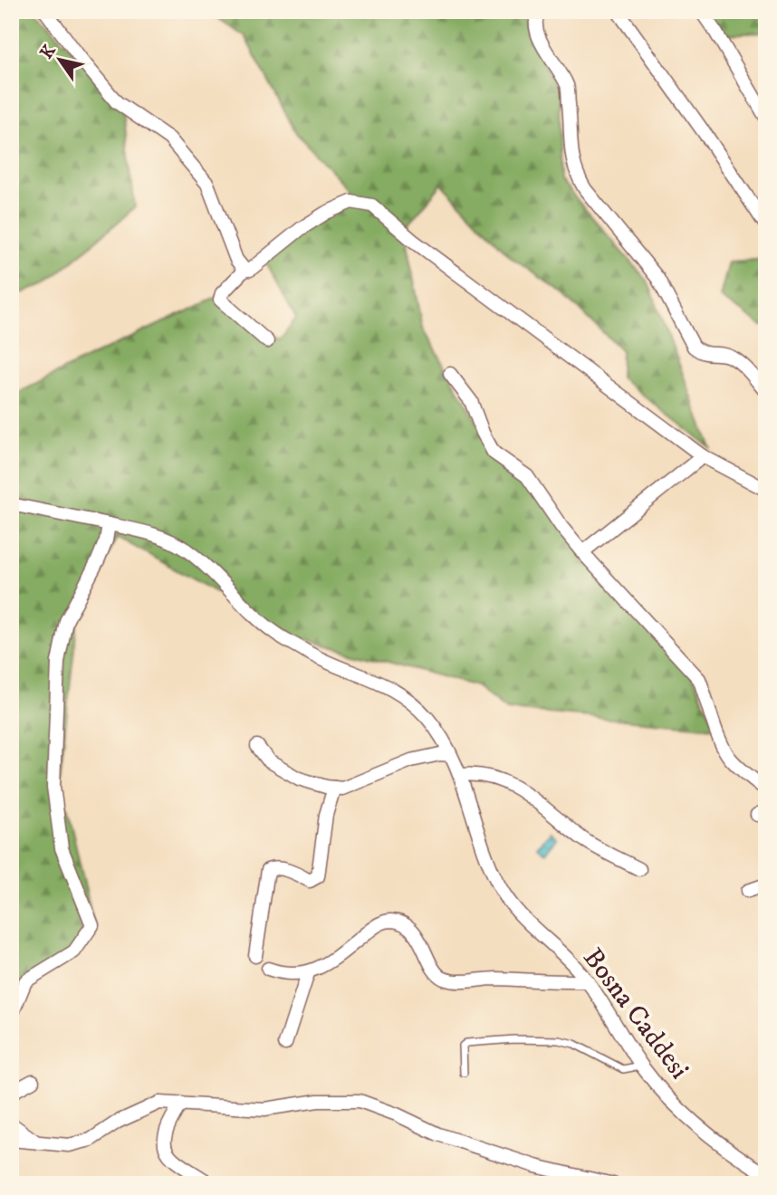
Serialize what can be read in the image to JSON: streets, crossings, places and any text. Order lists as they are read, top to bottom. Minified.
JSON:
{"streets":{"street":["Bosna Caddesi"]},"north":"top left"}
